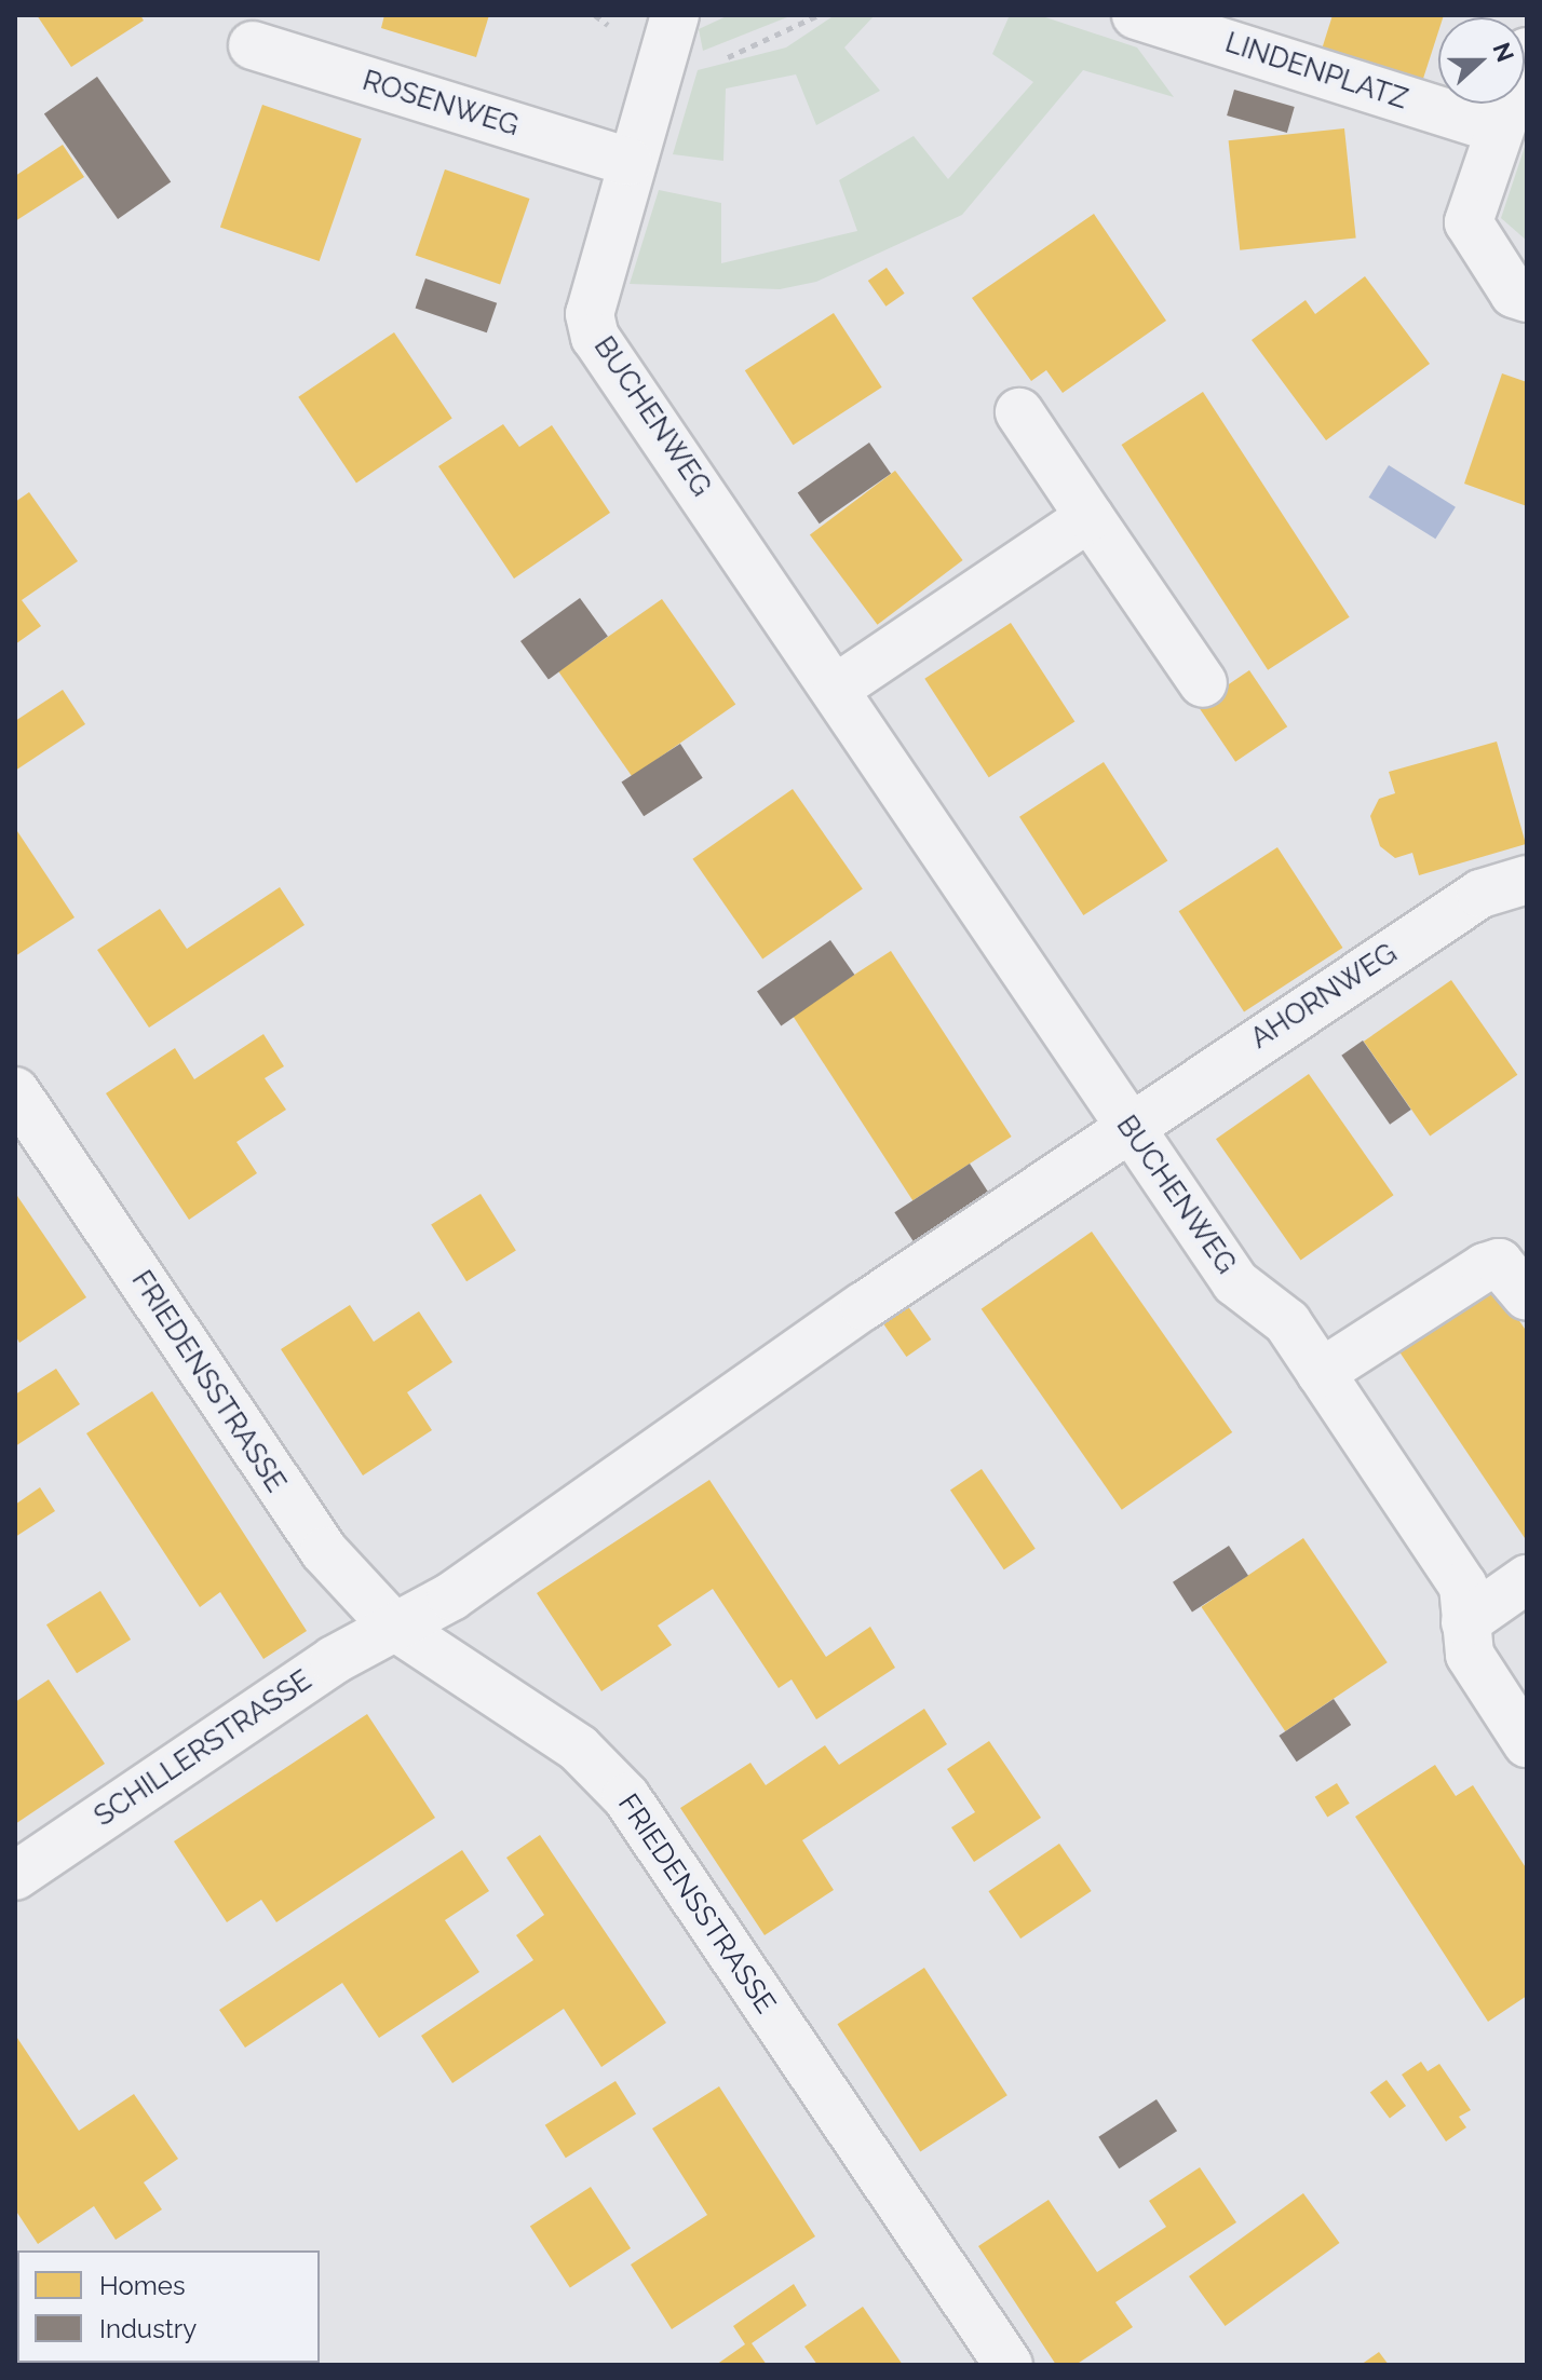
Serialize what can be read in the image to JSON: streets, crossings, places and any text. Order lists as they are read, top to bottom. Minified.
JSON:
{"streets":{"street":["LINDENPLATZ","ROSENWEG","BUCHENWEG","AHORNWEG","FRIEDENSSTRASSE","SCHILLERSTRASSE"]},"crossings":[["ROSENWEG","BUCHENWEG"],["BUCHENWEG","AHORNWEG"],["AHORNWEG","FRIEDENSSTRASSE"],["AHORNWEG","SCHILLERSTRASSE"],["FRIEDENSSTRASSE","SCHILLERSTRASSE"]],"legend":["Homes","Industry"],"north":"right"}
